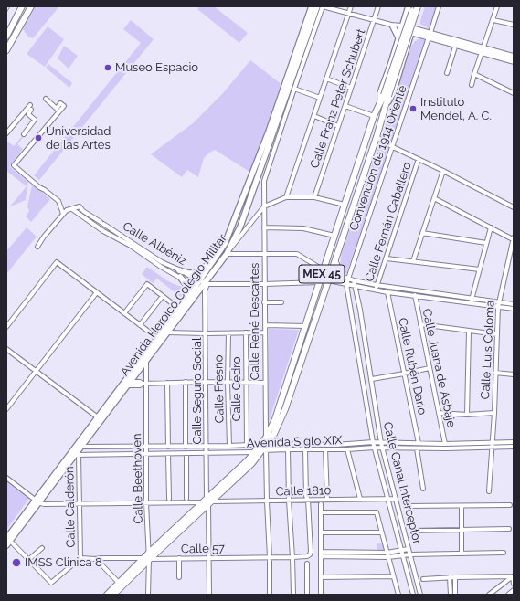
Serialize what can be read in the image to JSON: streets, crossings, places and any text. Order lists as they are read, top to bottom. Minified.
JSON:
{"streets":{"main road":["MEX 45"],"street":["Calle Franz Peter Schubert","Convencion de 1914 Oriente","Calle Fernán Caballero","Calle Albéniz","Avenida Heroico Colegio Militar","Calle René Descartes","Calle Luis Coloma","Calle Rubén Darío","Calle Juana de Asbaje","Calle Fresno","Calle Cedro","Calle Seguro Social","Avenida Siglo XIX","Calle Beethoven","Calle Canal Interceptor","Calle 1810","Calle Calderón","Calle 57"]},"crossings":[["Convencion de 1914 Oriente","Calle Canal Interceptor"],["Calle Albéniz","MEX 45"],["Calle Albéniz","Avenida Heroico Colegio Militar"],["Calle Albéniz","Calle René Descartes"],["Calle Albéniz","Calle Seguro Social"],["MEX 45","Calle René Descartes"],["MEX 45","Calle Seguro Social"],["MEX 45","Avenida Siglo XIX"],["MEX 45","Calle Beethoven"],["MEX 45","Calle 1810"],["MEX 45","Calle 57"],["Avenida Heroico Colegio Militar","Calle Seguro Social"],["Avenida Heroico Colegio Militar","Avenida Siglo XIX"],["Avenida Heroico Colegio Militar","Calle Beethoven"],["Avenida Heroico Colegio Militar","Calle 1810"],["Avenida Heroico Colegio Militar","Calle Calderón"],["Calle Luis Coloma","Avenida Siglo XIX"],["Calle Rubén Darío","Avenida Siglo XIX"],["Calle Juana de Asbaje","Avenida Siglo XIX"],["Calle Fresno","Avenida Siglo XIX"],["Calle Cedro","Avenida Siglo XIX"],["Calle Seguro Social","Avenida Siglo XIX"],["Calle Seguro Social","Calle 1810"],["Calle Seguro Social","Calle 57"],["Avenida Siglo XIX","Calle Beethoven"],["Avenida Siglo XIX","Calle Canal Interceptor"],["Avenida Siglo XIX","Calle Calderón"],["Calle Beethoven","Calle 1810"],["Calle Beethoven","Calle 57"],["Calle Canal Interceptor","Calle 1810"],["Calle 1810","Calle Calderón"],["Calle 1810","Calle 57"],["Calle Calderón","Calle 57"]],"places":["Museo Espacio","Instituto Mendel, A. C.","Universidad de las Artes","IMSS Clinica 8"]}
